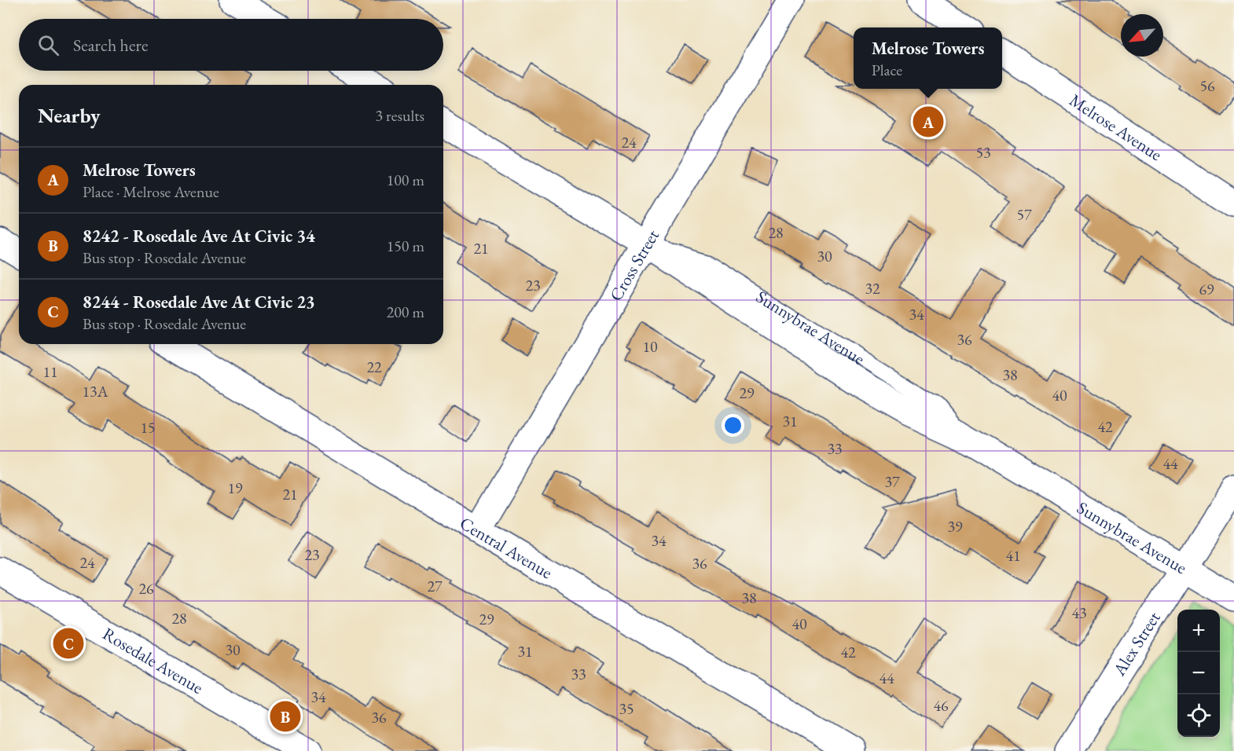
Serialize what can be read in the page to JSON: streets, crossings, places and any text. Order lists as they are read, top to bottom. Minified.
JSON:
{"streets":{"street":["Melrose Avenue","Cross Street","Sunnybrae Avenue","Central Avenue","Alex Street","Rosedale Avenue"]},"crossings":[["Cross Street","Sunnybrae Avenue"],["Cross Street","Central Avenue"],["Sunnybrae Avenue","Alex Street"]],"house_numbers":["56","24","53","57","28","21","30","23","32","69","34","36","10","22","11","38","13A","29","40","31","42","15","33","44","37","19","21","39","34","23","41","24","36","27","26","38","43","28","29","40","30","31","42","33","44","34","46","35","36"],"north":"bottom left","page":{"search":"Search here","popup":["Melrose Towers","Place"],"heading":["Nearby","3 results"],"pins":["A","C","B"],"list":[{"mark":"A","name":"Melrose Towers","note":"Place · Melrose Avenue","value":"100 m"},{"mark":"B","name":"8242 - Rosedale Ave At Civic 34","note":"Bus stop · Rosedale Avenue","value":"150 m"},{"mark":"C","name":"8244 - Rosedale Ave At Civic 23","note":"Bus stop · Rosedale Avenue","value":"200 m"}],"map_buttons":["+","−"]}}
